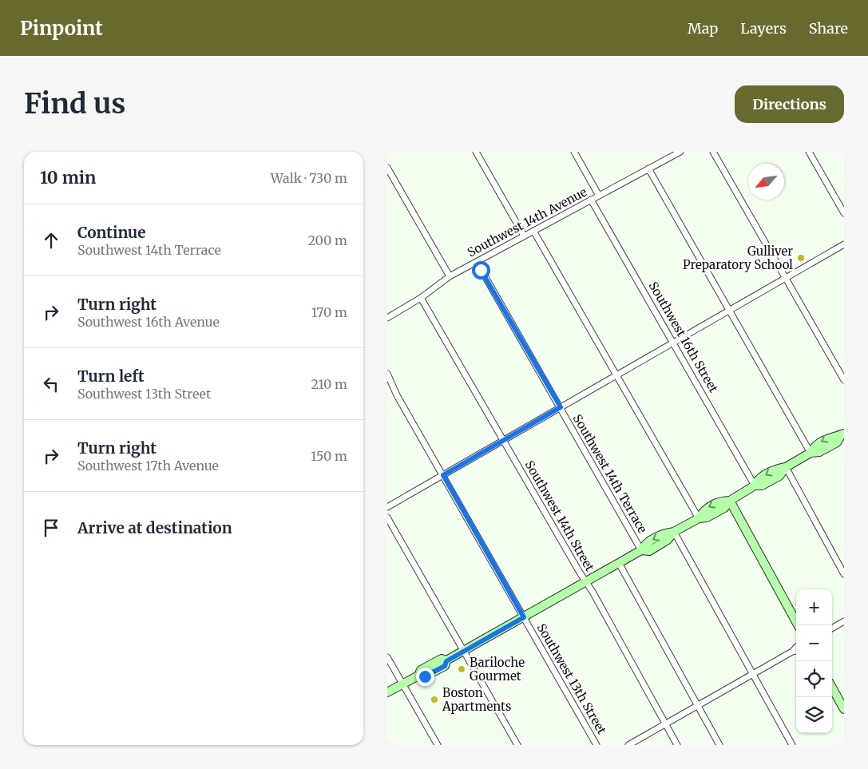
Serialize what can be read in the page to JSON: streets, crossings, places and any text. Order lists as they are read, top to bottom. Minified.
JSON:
{"streets":{"street":["Southwest 14th Avenue","Southwest 16th Street","Southwest 14th Terrace","Southwest 14th Street","Southwest 13th Street"]},"crossings":[["Southwest 14th Avenue","Southwest 16th Street"],["Southwest 14th Avenue","Southwest 14th Terrace"],["Southwest 14th Avenue","Southwest 14th Street"]],"places":["Gulliver Preparatory School","Bariloche Gourmet","Boston Apartments"],"north":"bottom left","page":{"header":"Pinpoint","nav":["Map","Layers","Share"],"buttons":"Directions","title":"Find us","heading":["10 min","Walk · 730 m"],"list":[["Continue","Southwest 14th Terrace","200 m"],["Turn right","Southwest 16th Avenue","170 m"],["Turn left","Southwest 13th Street","210 m"],["Turn right","Southwest 17th Avenue","150 m"],"Arrive at destination"],"map_buttons":["+","−"]}}
